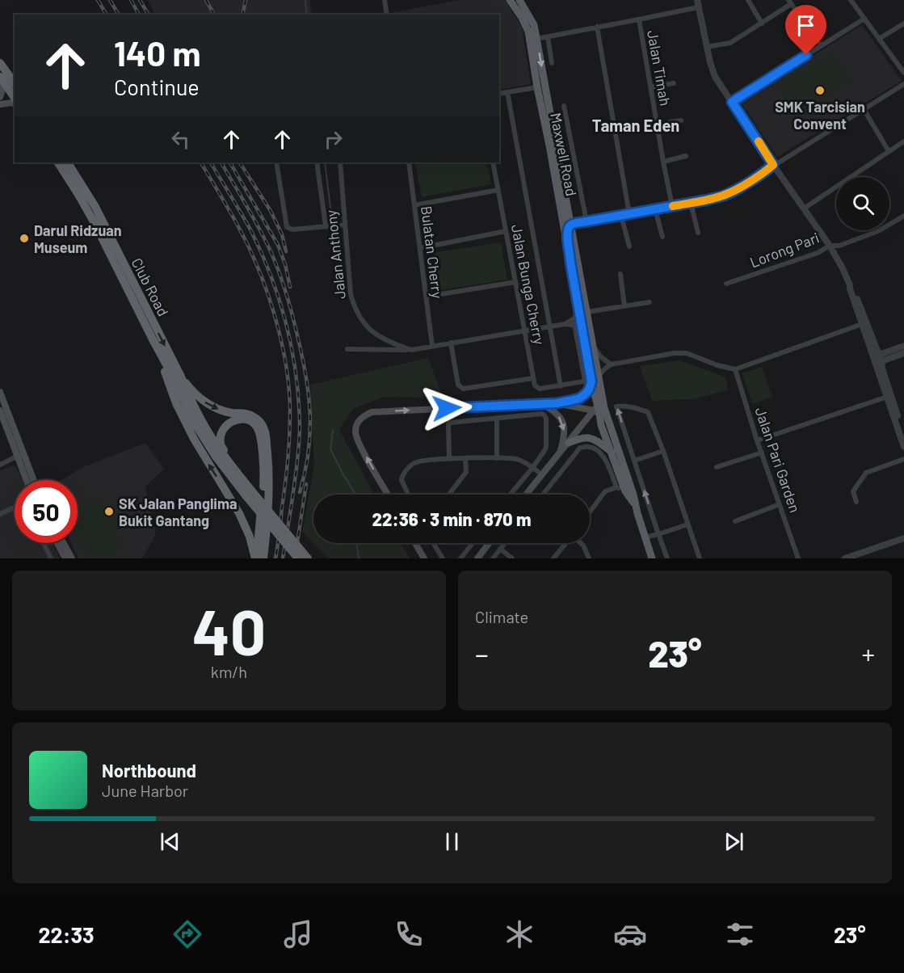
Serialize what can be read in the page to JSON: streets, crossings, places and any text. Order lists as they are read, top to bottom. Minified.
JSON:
{"streets":{"highway":["Club Road"],"main road":["Maxwell Road"],"street":["Jalan Timah","Lorong Pari","Bulatan Cherry","Jalan Anthony","Jalan Bunga Cherry","Jalan Pari Garden"]},"districts":["Taman Eden"],"places":["SMK Tarcisian Convent","Darul Ridzuan Museum","SK Jalan Panglima Bukit Gantang"],"page":{"turn":["140 m","Continue"],"limit":"50","trip":"22:36 · 3 min · 870 m","tile":[["40","km/h"],"Climate"],"heat":["−","23°","+"],"song":["Northbound","June Harbor"],"tabs":["22:33","23°"]}}
